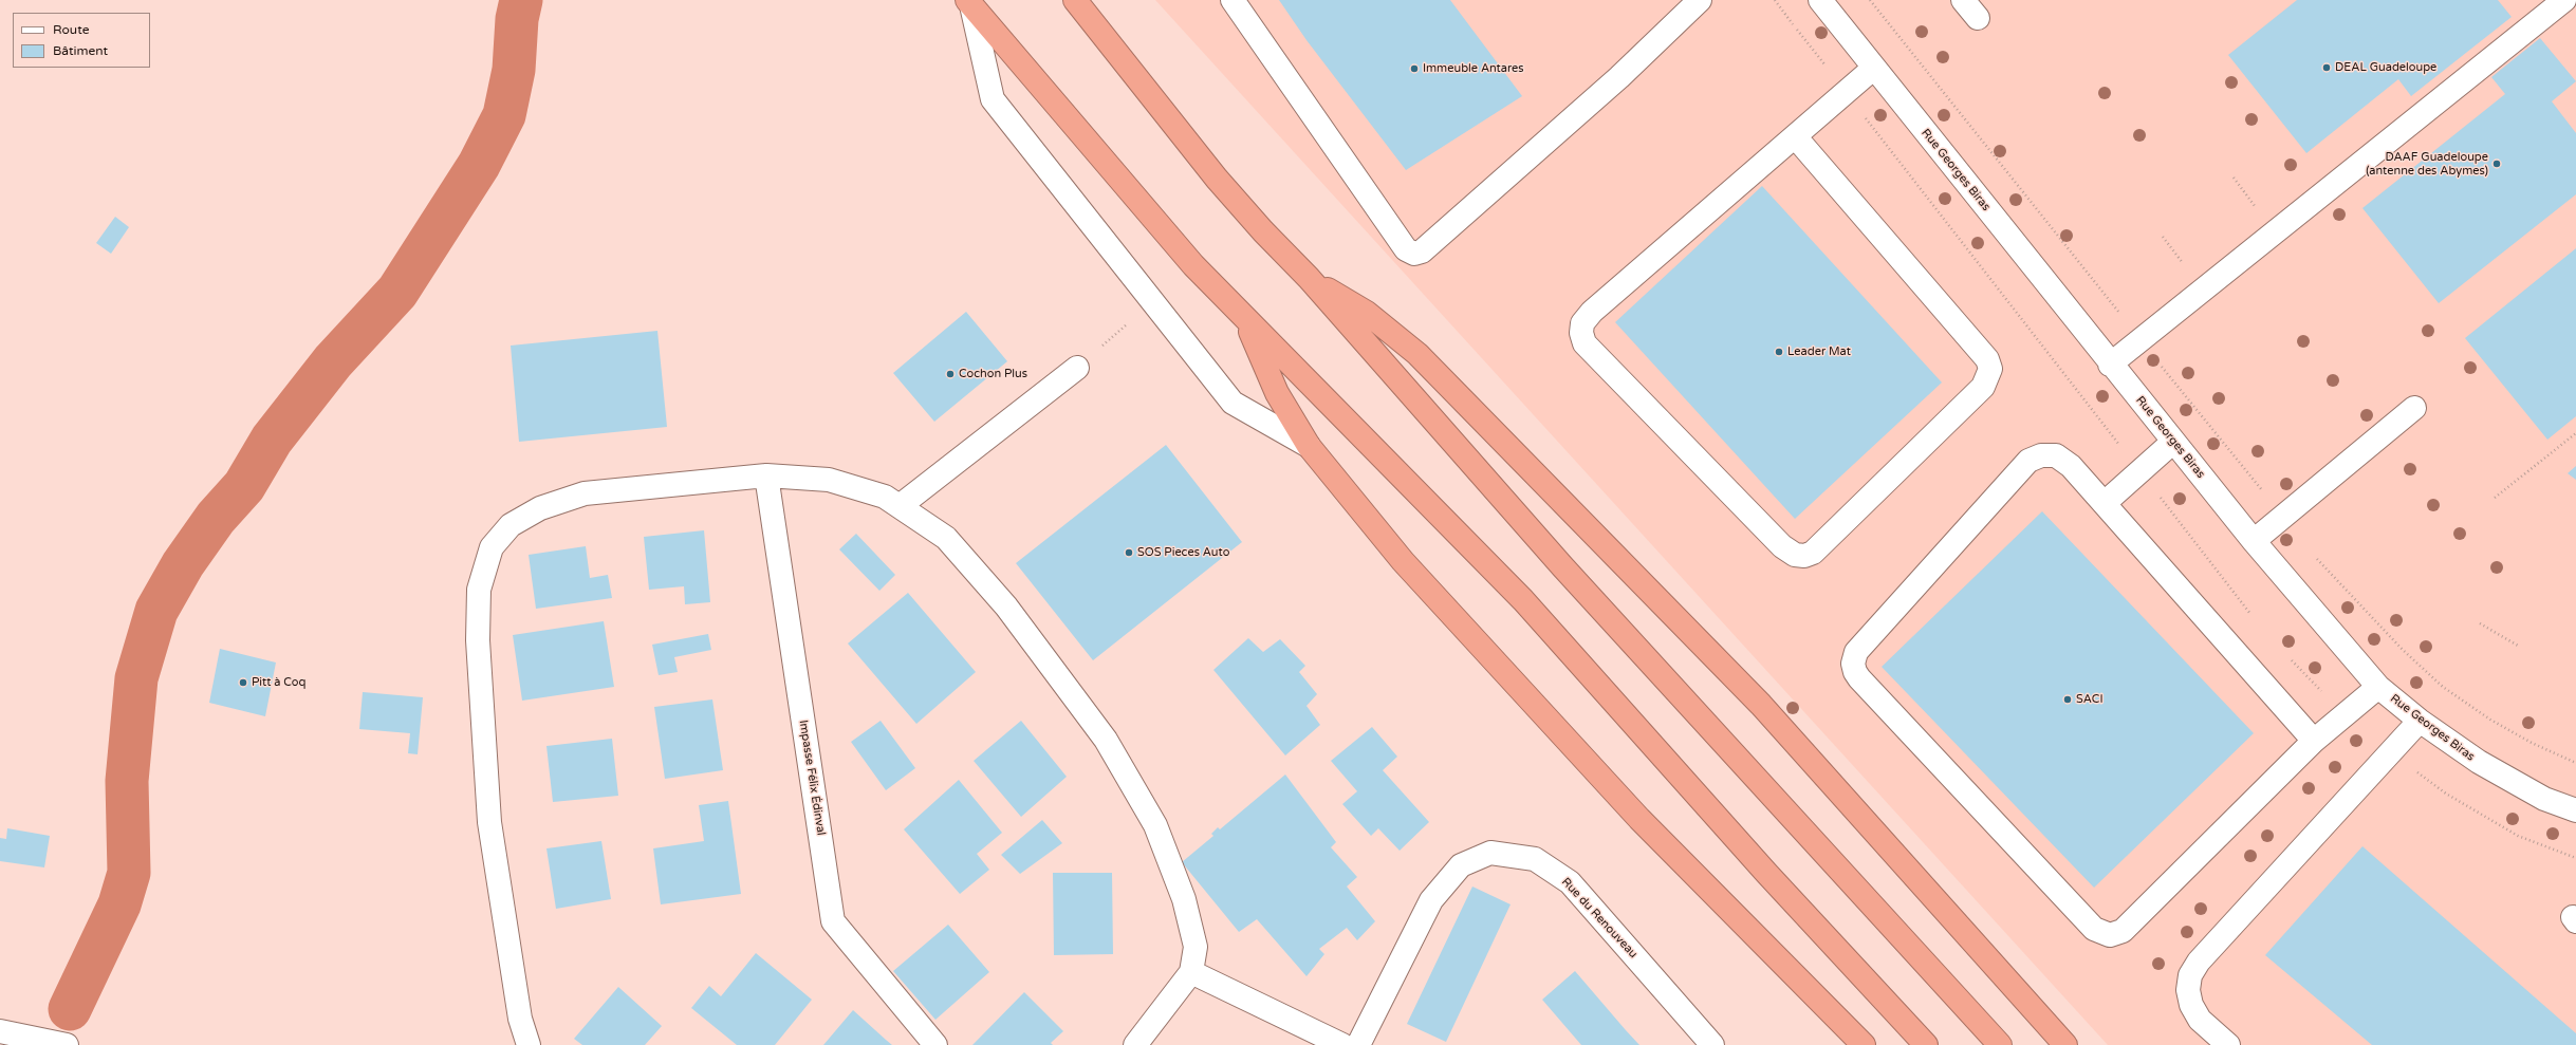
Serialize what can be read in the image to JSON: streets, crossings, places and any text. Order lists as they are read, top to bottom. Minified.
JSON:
{"streets":{"street":["Rue Georges Biras","Impasse Félix Édinval","Rue du Renouveau"]},"places":["DEAL Guadeloupe","Immeuble Antares","DAAF Guadeloupe (antenne des Abymes)","Leader Mat","Cochon Plus","SOS Pieces Auto","Pitt à Coq","SACI"],"legend":["Route","Bâtiment"]}
